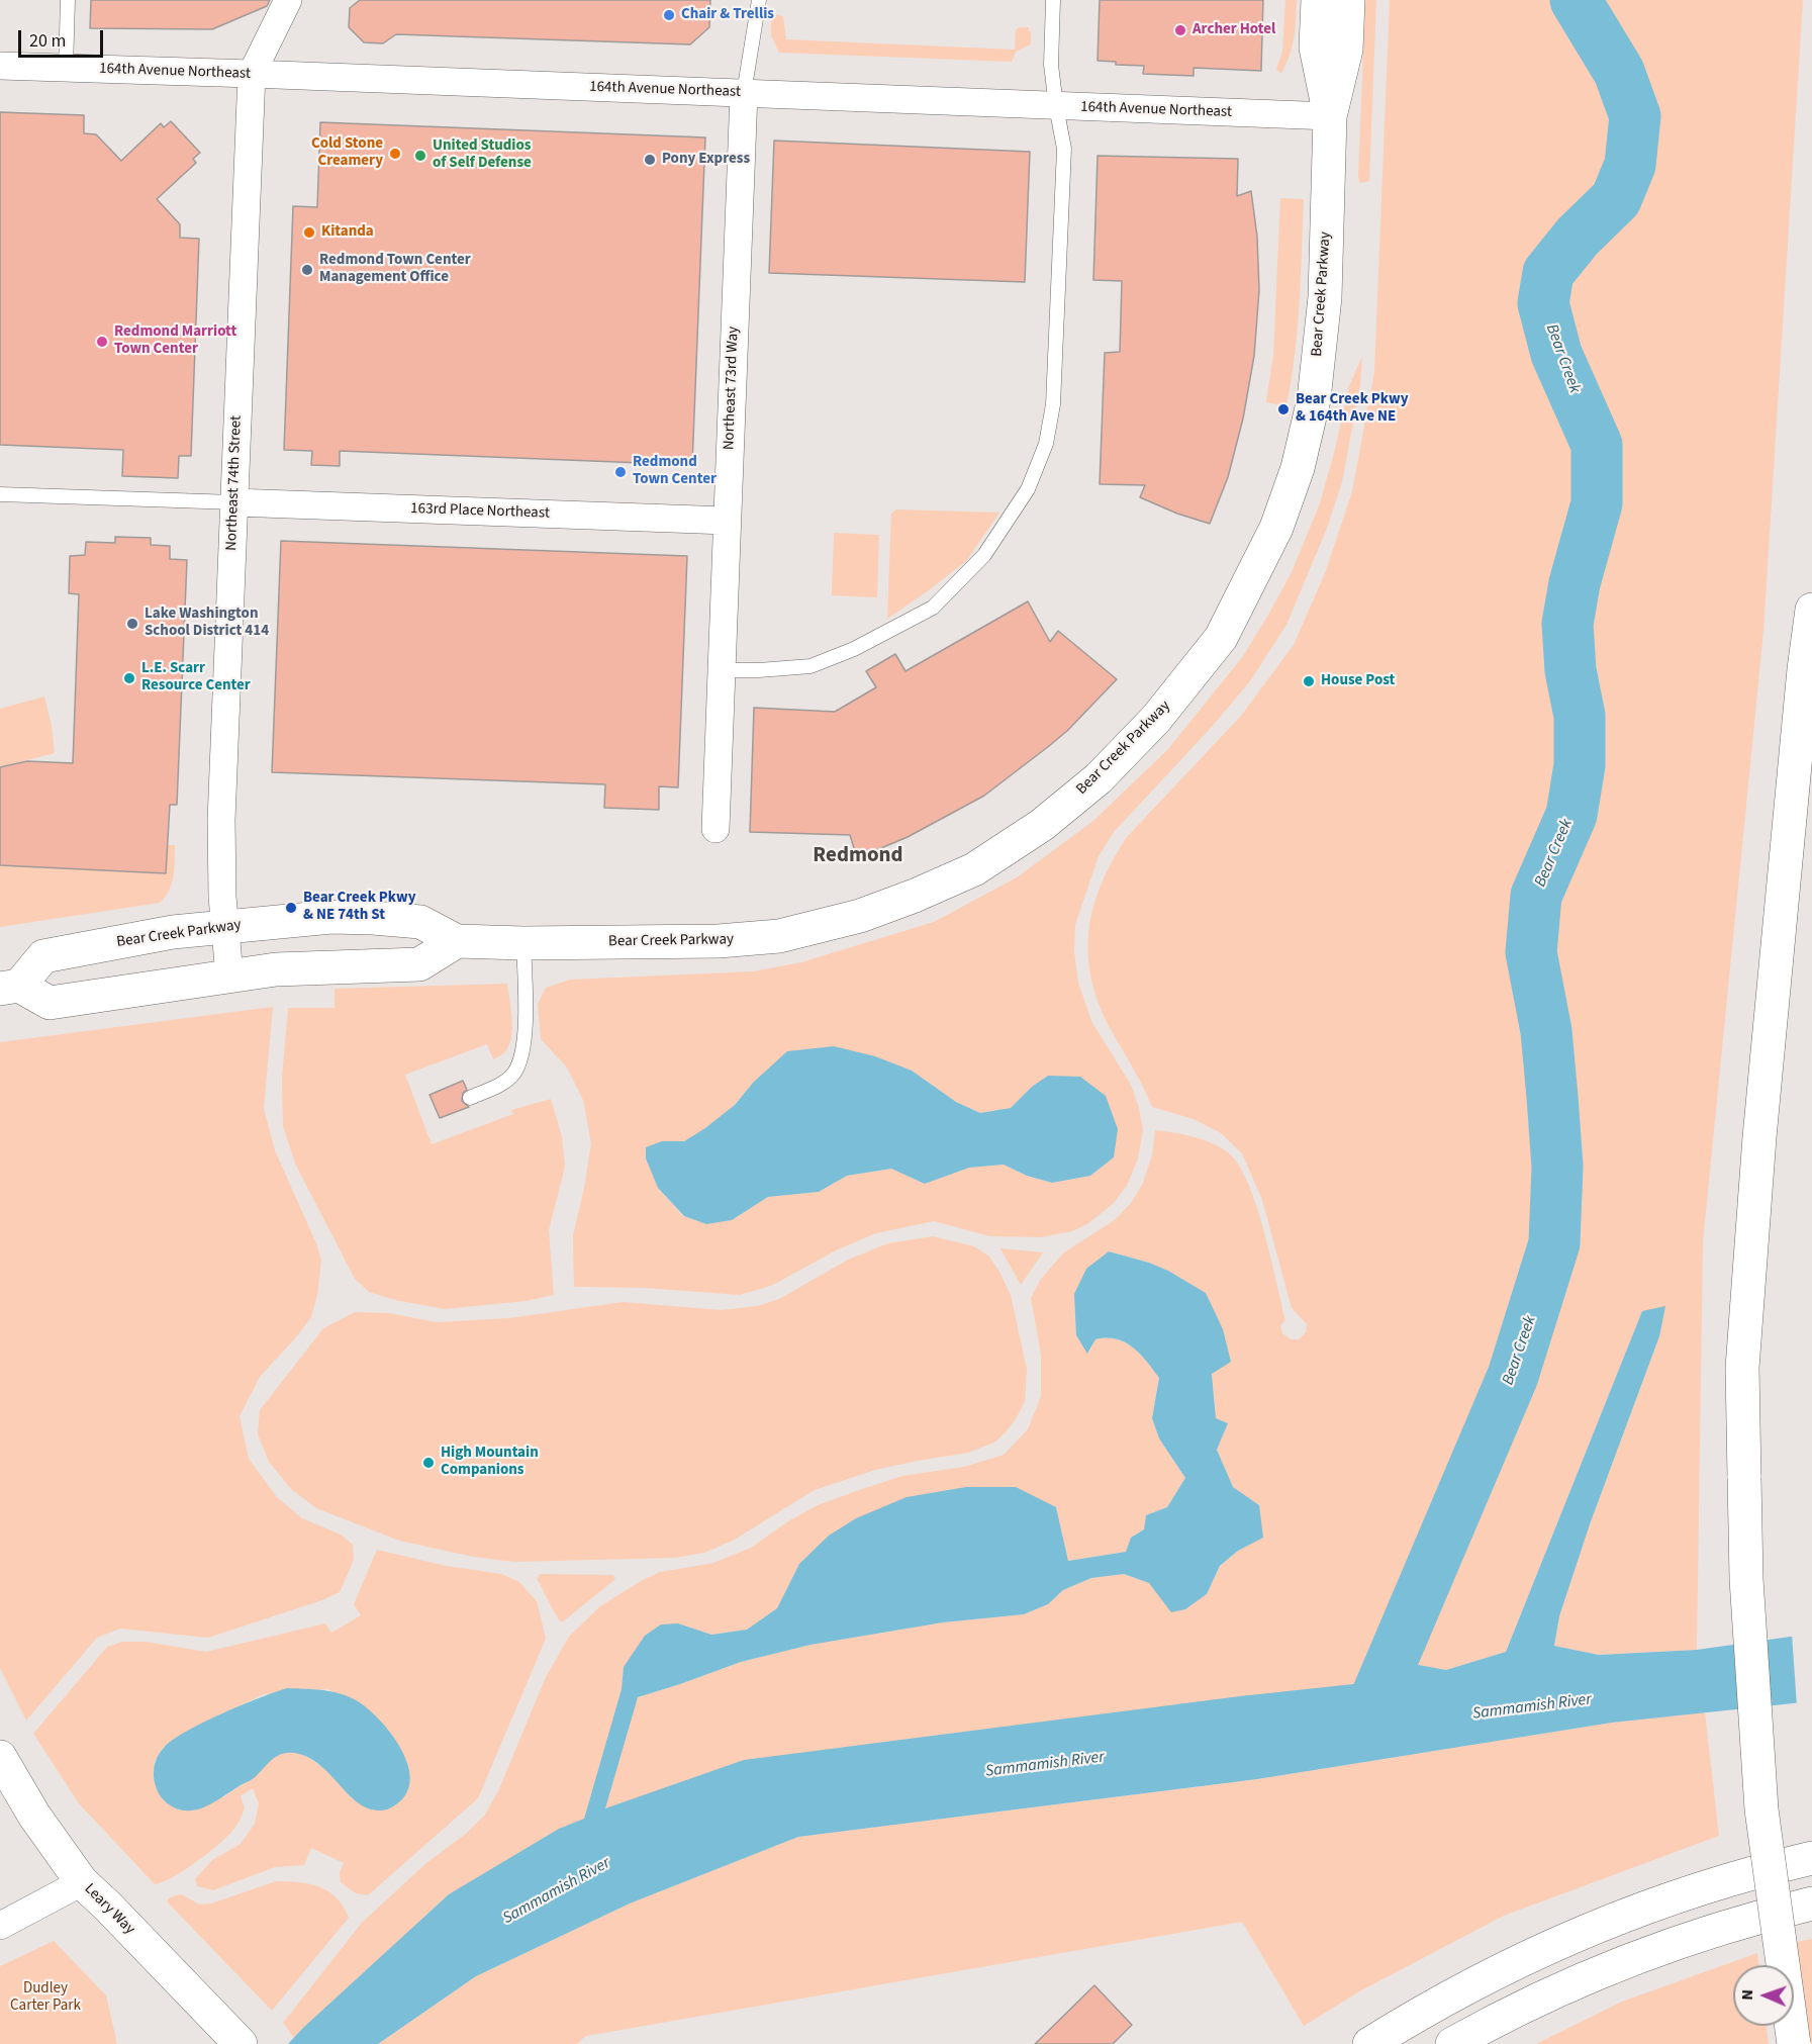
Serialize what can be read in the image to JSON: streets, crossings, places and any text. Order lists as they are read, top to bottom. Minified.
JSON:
{"streets":{"main road":["Bear Creek Parkway","Leary Way"],"street":["164th Avenue Northeast","Northeast 73rd Way","Northeast 74th Street","163rd Place Northeast"]},"crossings":[["164th Avenue Northeast","Bear Creek Parkway"],["164th Avenue Northeast","Northeast 73rd Way"],["164th Avenue Northeast","Northeast 74th Street"],["Bear Creek Parkway","Northeast 74th Street"],["Northeast 73rd Way","163rd Place Northeast"],["Northeast 74th Street","163rd Place Northeast"]],"districts":["Redmond"],"water":["Bear Creek","Sammamish River"],"parks":["Dudley Carter Park"],"places":["Chair & Trellis","Archer Hotel","Cold Stone Creamery","United Studios of Self Defense","Pony Express","Kitanda","Redmond Town Center Management Office","Redmond Marriott Town Center","Bear Creek Pkwy & 164th Ave NE","Redmond Town Center","Lake Washington School District 414","L.E. Scarr Resource Center","House Post","Bear Creek Pkwy & NE 74th St","High Mountain Companions"],"scale_bar":"20 m","north":"left"}
